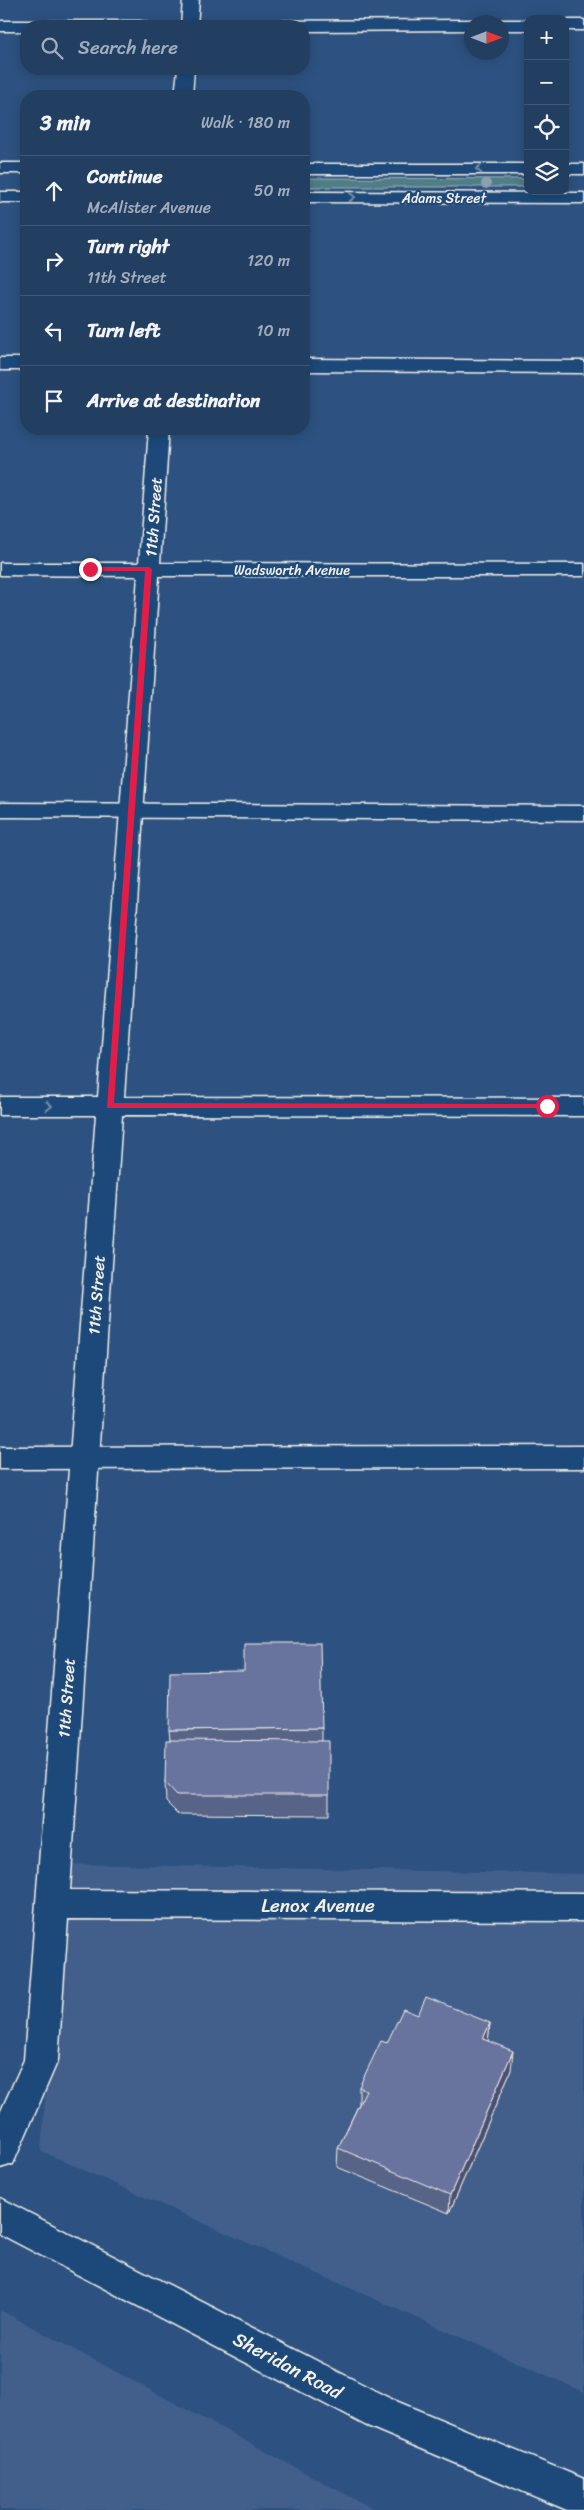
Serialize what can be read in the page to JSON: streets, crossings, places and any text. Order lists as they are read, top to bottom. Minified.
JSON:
{"streets":{"main road":["Adams Street","11th Street","Wadsworth Avenue","Lenox Avenue","Sheridan Road"]},"crossings":[["11th Street","Wadsworth Avenue"],["11th Street","Lenox Avenue"]],"north":"right","page":{"map_buttons":["+","−"],"search":"Search here","heading":["3 min","Walk · 180 m"],"list":[["Continue","McAlister Avenue","50 m"],["Turn right","11th Street","120 m"],["Turn left","10 m"],"Arrive at destination"]}}
